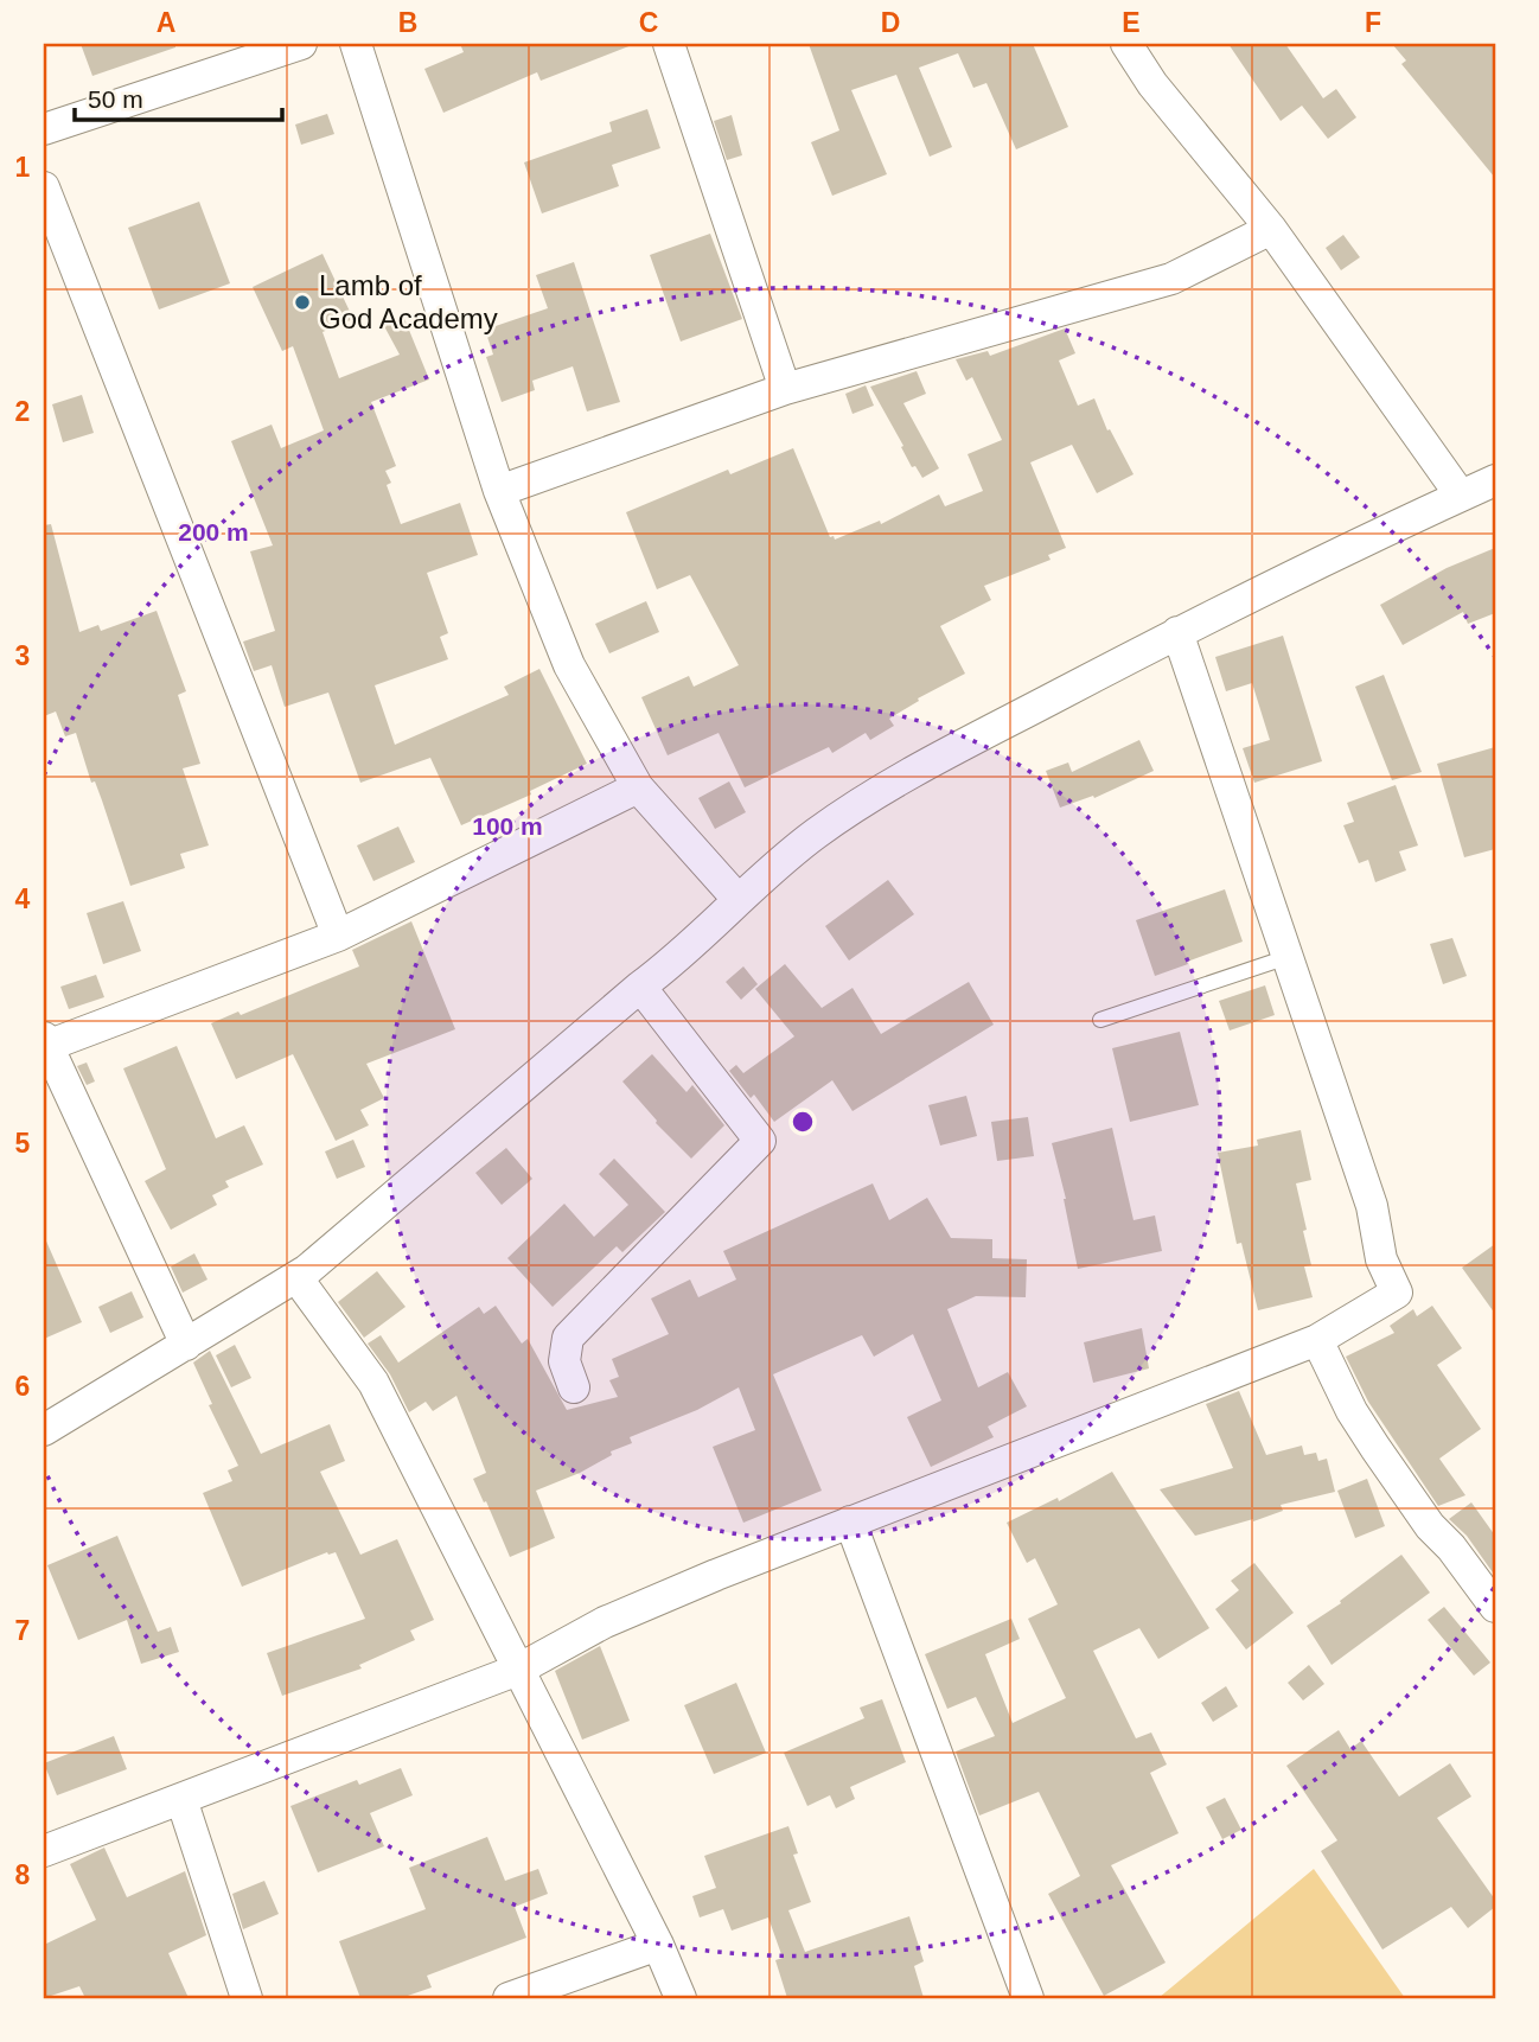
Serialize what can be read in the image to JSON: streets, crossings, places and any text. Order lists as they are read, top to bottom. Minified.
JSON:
{"places":["Lamb of God Academy"],"scale_bar":"50 m","grid":{"columns":["A","B","C","D","E","F"],"rows":["1","2","3","4","5","6","7","8"]},"rings":["200 m","100 m"]}
